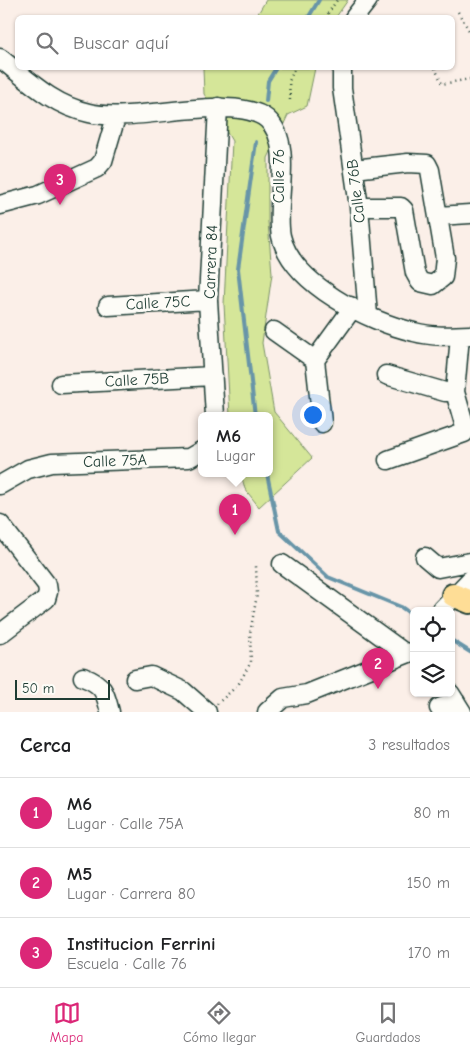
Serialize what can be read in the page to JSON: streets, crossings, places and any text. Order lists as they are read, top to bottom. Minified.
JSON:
{"streets":{"street":["Calle 76","Calle 76B","Carrera 84","Calle 75C","Calle 75B","Calle 75A"]},"crossings":[["Calle 76","Calle 76B"],["Calle 76","Carrera 84"],["Carrera 84","Calle 75C"],["Carrera 84","Calle 75B"]],"scale_bar":"50 m","page":{"search":"Buscar aquí","pins":["3","1","2"],"popup":["M6","Lugar"],"scale":"50 m","heading":["Cerca","3 resultados"],"list":[{"mark":"1","name":"M6","note":"Lugar · Calle 75A","value":"80 m"},{"mark":"2","name":"M5","note":"Lugar · Carrera 80","value":"150 m"},{"mark":"3","name":"Institucion Ferrini","note":"Escuela · Calle 76","value":"170 m"}],"nav":["Mapa","Cómo llegar","Guardados"]}}
